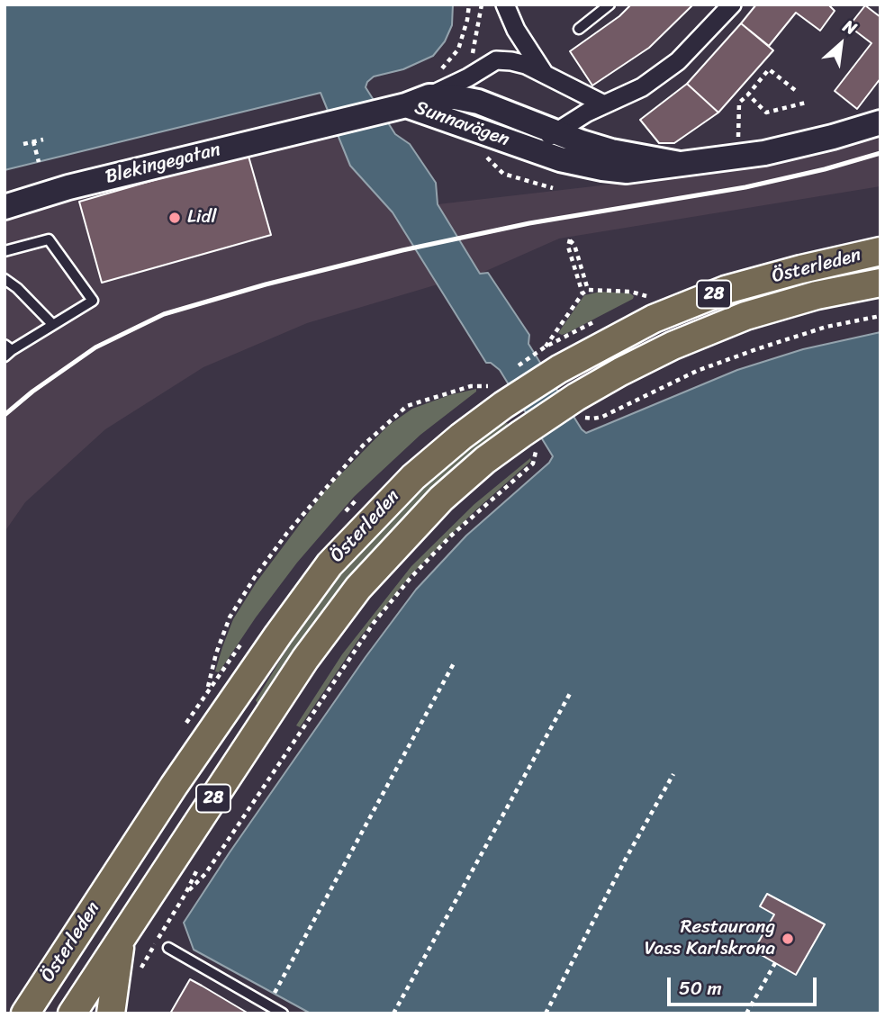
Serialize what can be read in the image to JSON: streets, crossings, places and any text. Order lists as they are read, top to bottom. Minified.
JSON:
{"streets":{"main road":["Sunnavägen","Blekingegatan","Österleden","28"]},"crossings":[["Sunnavägen","Blekingegatan"]],"places":["Lidl","Restaurang Vass Karlskrona"],"scale_bar":"50 m","north":"top right"}
